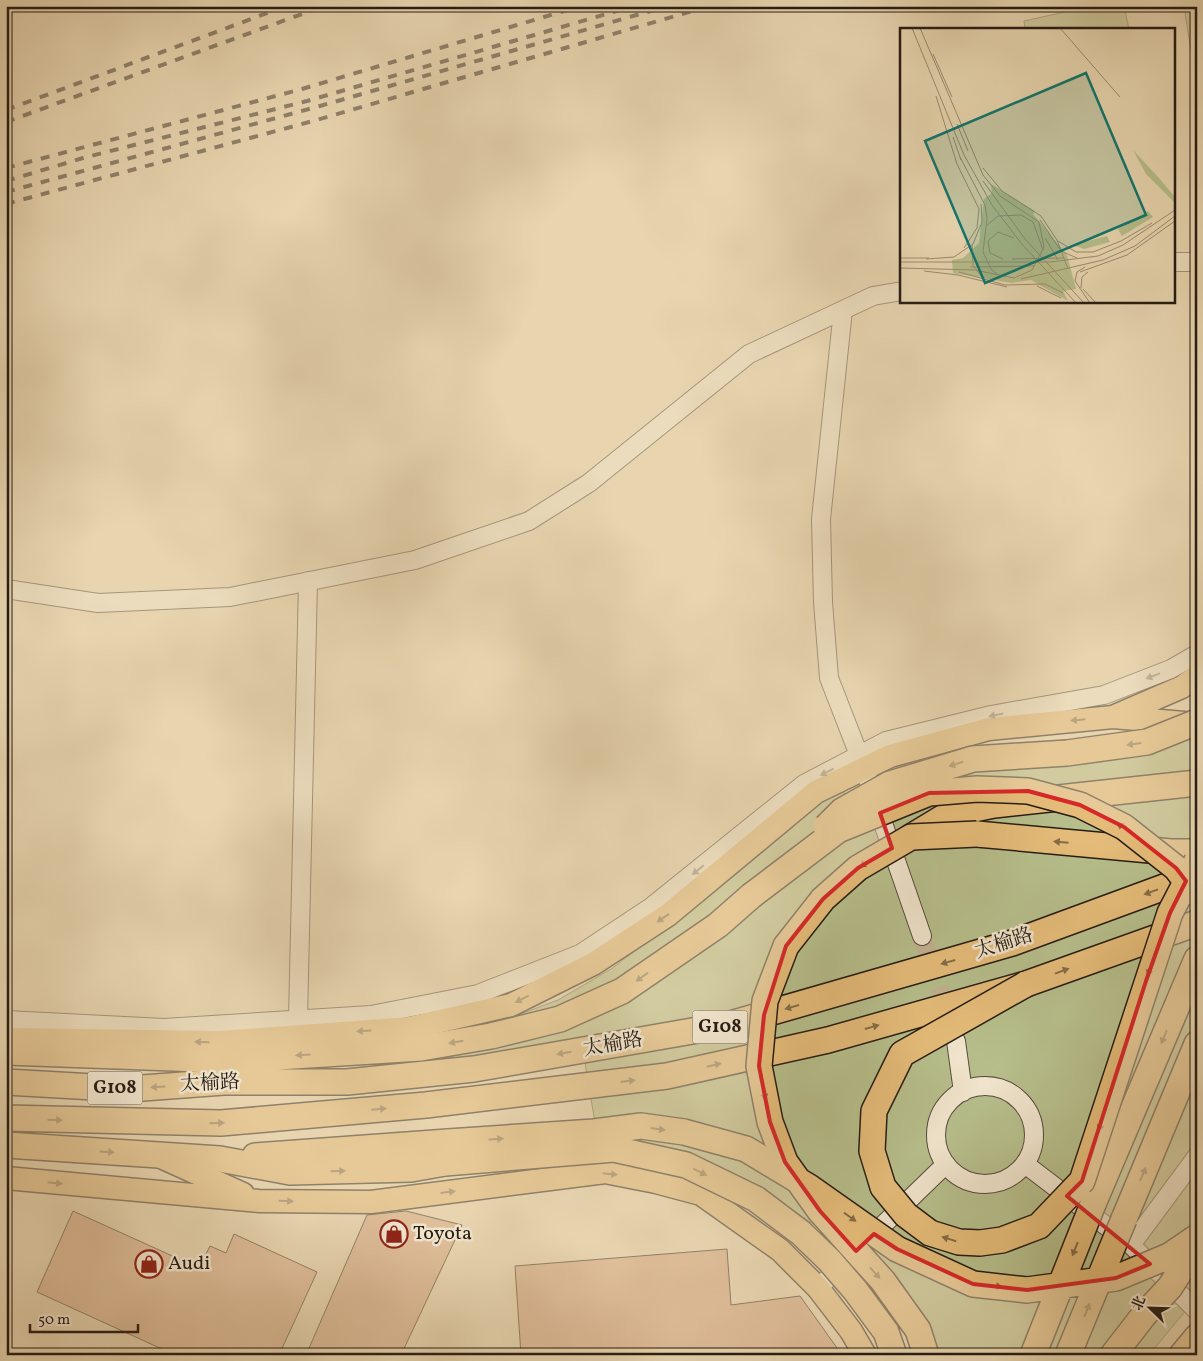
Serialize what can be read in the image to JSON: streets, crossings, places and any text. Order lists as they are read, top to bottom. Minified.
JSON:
{"streets":{"highway":["太榆路","G108"]},"places":{"shop":["Toyota","Audi"]},"scale_bar":"50 m","north":"top left"}
